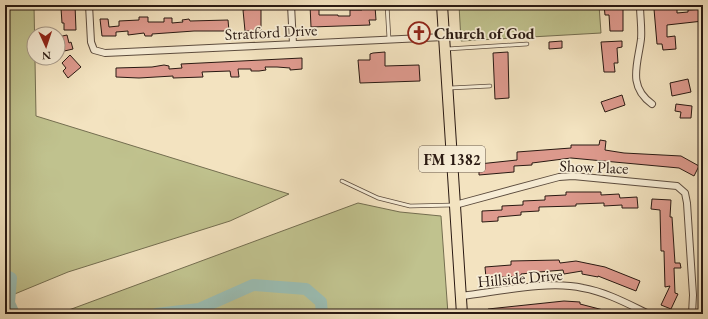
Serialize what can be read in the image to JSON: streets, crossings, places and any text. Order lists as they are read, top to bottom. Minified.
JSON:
{"streets":{"main road":["FM 1382"],"street":["Stratford Drive","Show Place","Hillside Drive"]},"crossings":[["Stratford Drive","FM 1382"],["FM 1382","Show Place"],["FM 1382","Hillside Drive"]],"places":{"church":["Church of God"]},"north":"bottom"}
